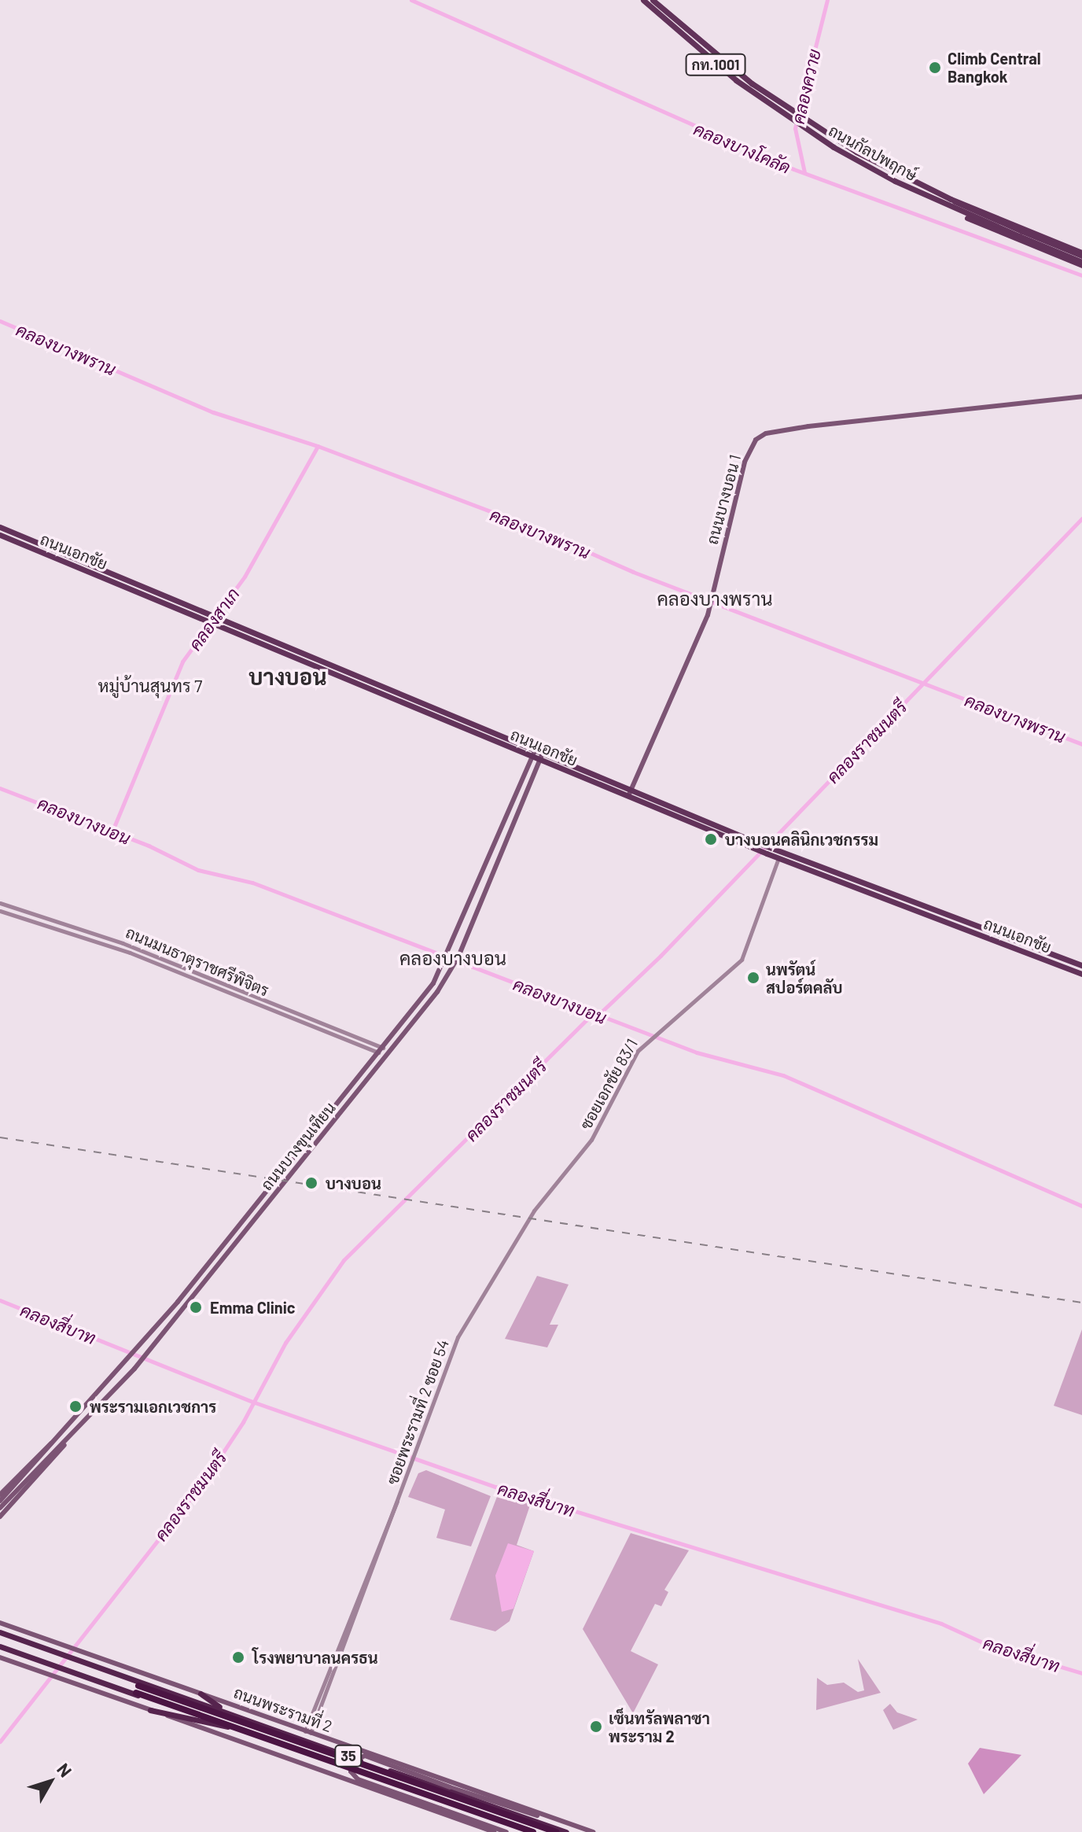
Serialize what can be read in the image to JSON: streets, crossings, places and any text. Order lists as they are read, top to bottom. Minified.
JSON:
{"streets":{"highway":["ถนนพระรามที่ 2","35"],"main road":["กท.1001","ถนนกัลปพฤกษ์","ถนนบางบอน 1","ถนนเอกชัย","ถนนบางขุนเทียน"],"street":["ถนนมนธาตุราชศรีพิจิตร","ซอยเอกชัย 83/1","ซอยพระรามที่ 2 ซอย 54"]},"crossings":[["ถนนบางบอน 1","ถนนเอกชัย"],["ถนนเอกชัย","ซอยเอกชัย 83/1"],["ถนนเอกชัย","ถนนบางขุนเทียน"],["ถนนมนธาตุราชศรีพิจิตร","ถนนบางขุนเทียน"],["ซอยเอกชัย 83/1","ซอยพระรามที่ 2 ซอย 54"],["ซอยพระรามที่ 2 ซอย 54","ถนนพระรามที่ 2"]],"districts":["คลองบางพราน","บางบอน","หมู่บ้านสุนทร 7","คลองบางบอน"],"water":["คลองควาย","คลองบางโคลัด","คลองบางพราน","คลองสาเก","คลองราชมนตรี","คลองบางบอน","คลองสี่บาท"],"places":["Climb Central Bangkok","บางบอนคลินิกเวชกรรม","นพรัตน์ สปอร์ตคลับ","บางบอน","Emma Clinic","พระรามเอกเวชการ","โรงพยาบาลนครธน","เซ็นทรัลพลาซา พระราม 2"],"north":"top right"}
